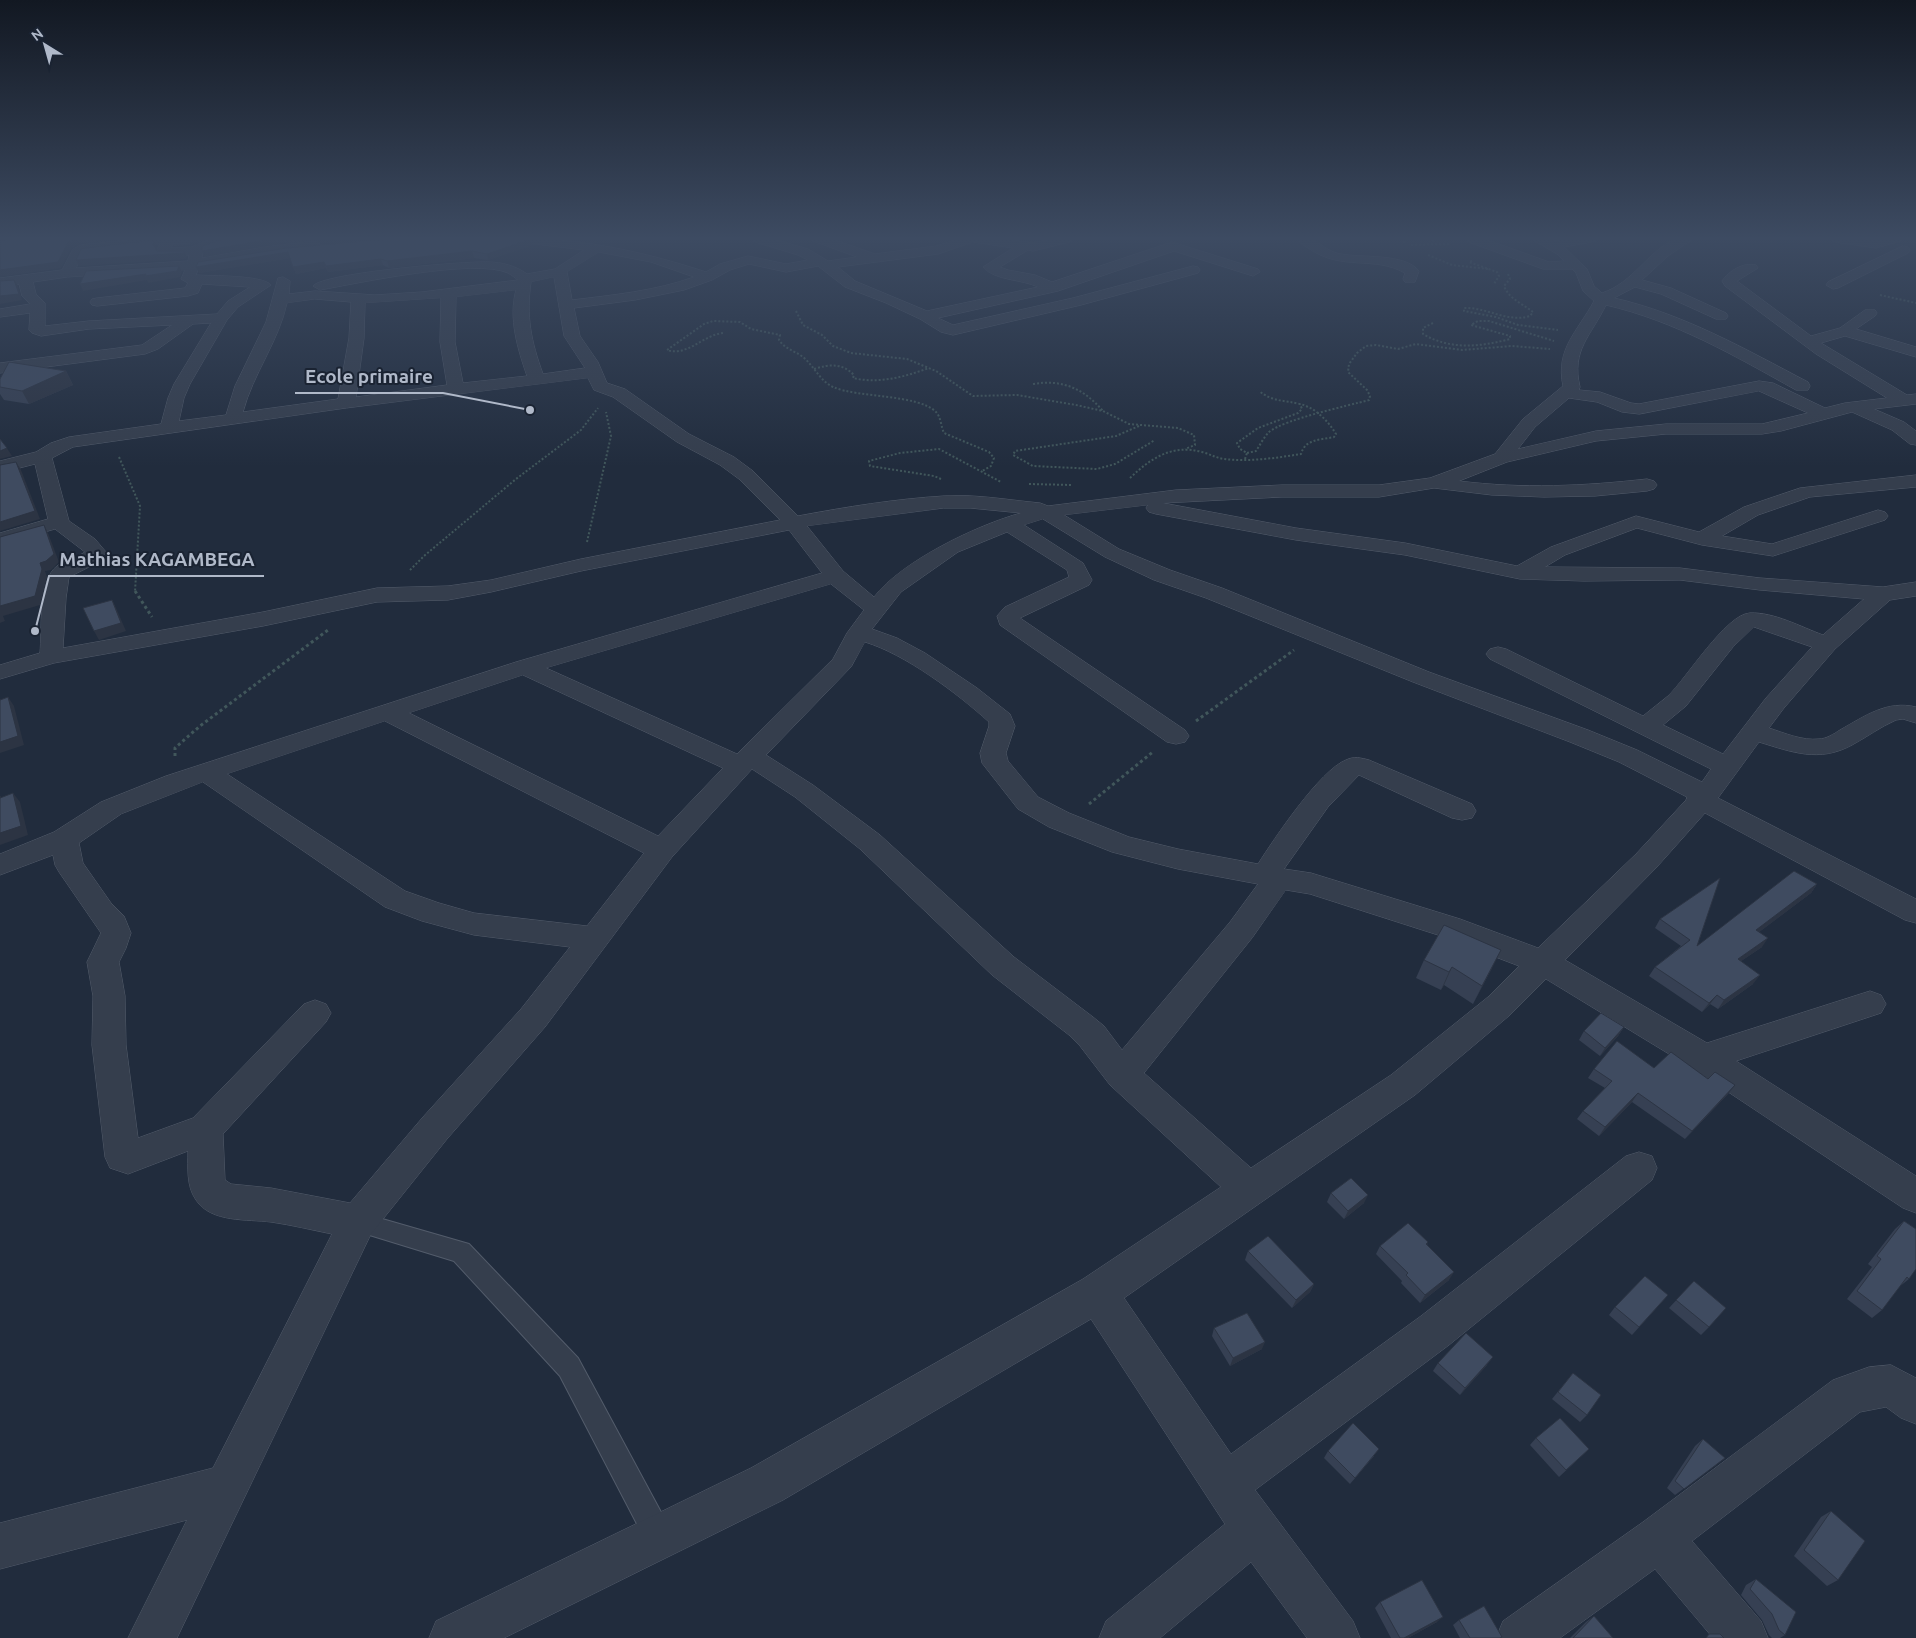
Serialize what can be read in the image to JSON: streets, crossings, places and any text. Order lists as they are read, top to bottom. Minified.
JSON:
{"places":["Ecole primaire","Mathias KAGAMBEGA"],"north":"top left"}
